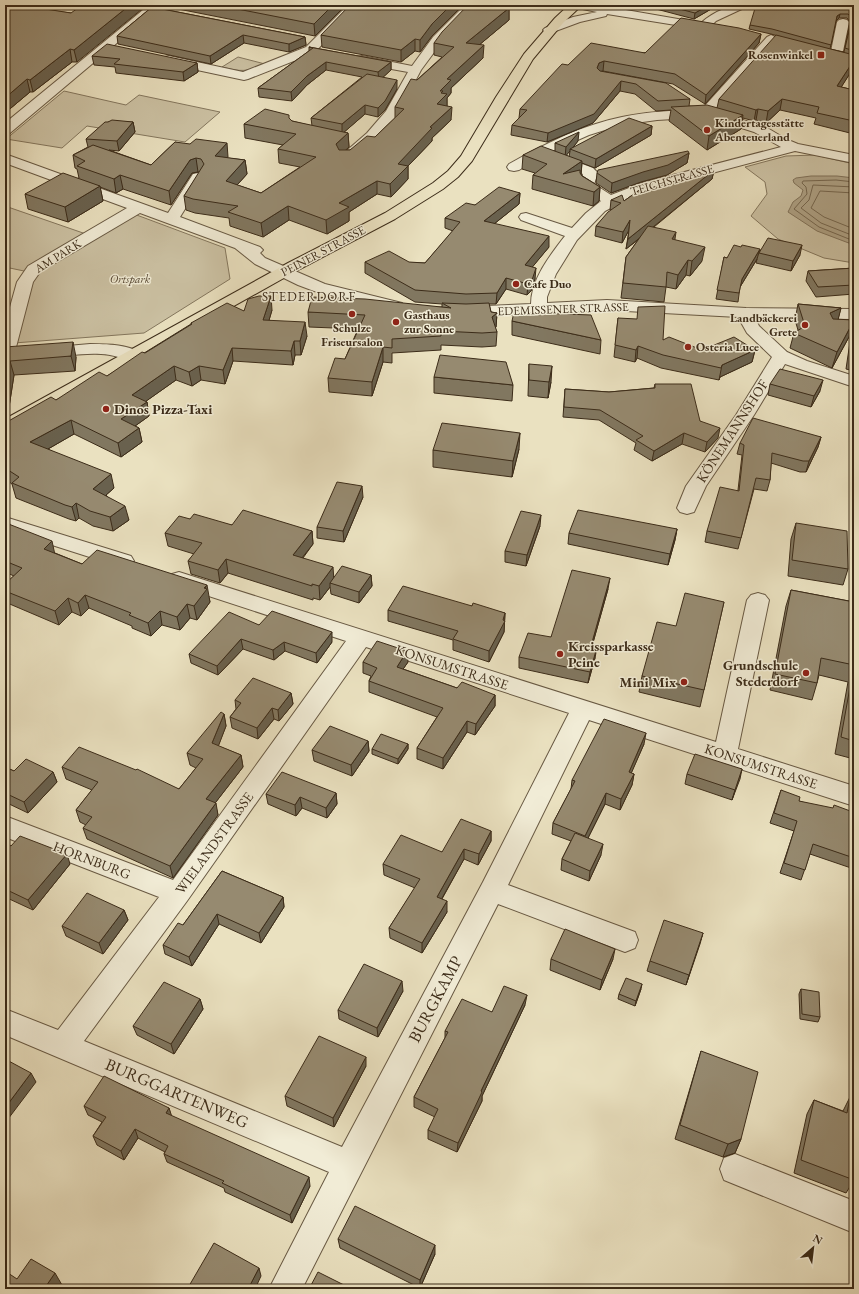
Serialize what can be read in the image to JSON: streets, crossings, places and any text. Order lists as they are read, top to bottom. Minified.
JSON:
{"streets":{"main road":["PEINER STRASSE"],"street":["TEICHSTRASSE","AM PARK","EDEMISSENER STRASSE","KÖNEMANNSHOF","KONSUMSTRASSE","WIELANDSTRASSE","HORNBURG","BURGKAMP","BURGGARTENWEG"]},"crossings":[["TEICHSTRASSE","EDEMISSENER STRASSE"],["KONSUMSTRASSE","WIELANDSTRASSE"],["KONSUMSTRASSE","BURGKAMP"],["WIELANDSTRASSE","HORNBURG"],["WIELANDSTRASSE","BURGGARTENWEG"],["BURGKAMP","BURGGARTENWEG"]],"districts":["STEDERDORF"],"parks":["Ortspark"],"places":{"transit":["Rosenwinkel"],"other":["Kindertagesstätte Abenteuerland","Cafe Duo","Schulze Friseursalon","Gasthaus zur Sonne","Landbäckerei Grete","Osteria Luce","Dinos Pizza-Taxi","Kreissparkasse Peine","Grundschule Stederdorf","Mini Mix"]},"north":"top right"}
